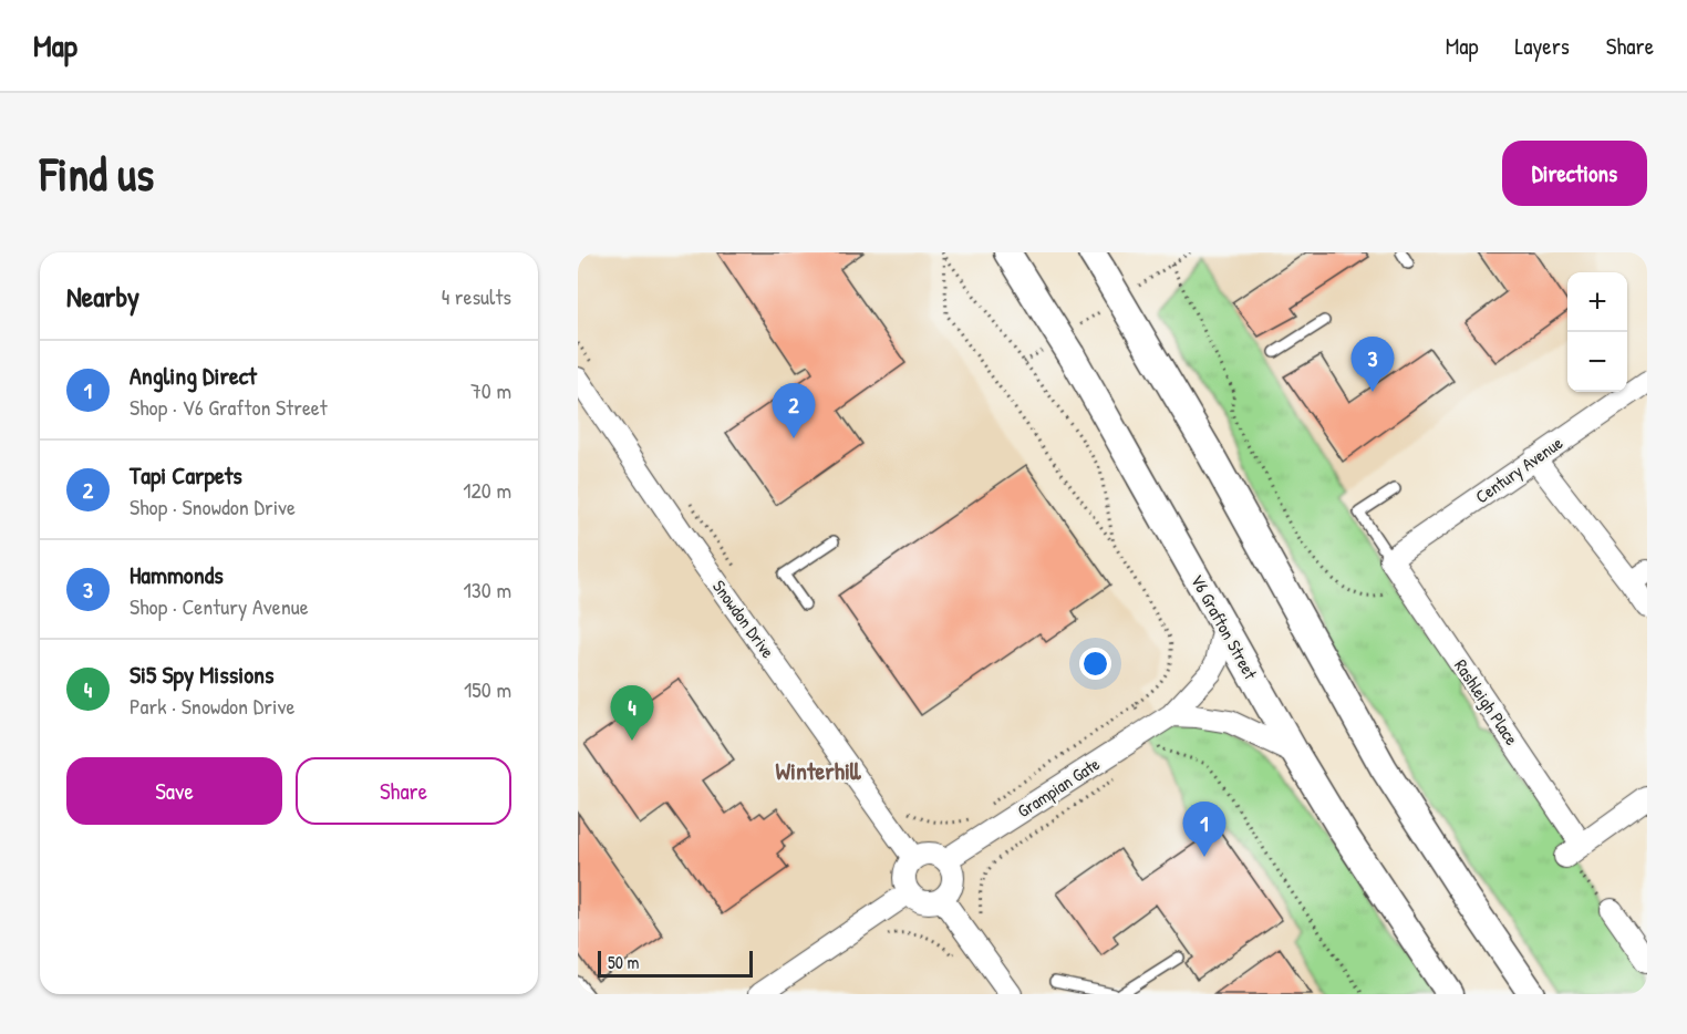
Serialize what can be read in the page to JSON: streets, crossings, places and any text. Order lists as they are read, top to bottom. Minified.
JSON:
{"streets":{"street":["Century Avenue","Snowdon Drive","V6 Grafton Street","Rashleigh Place","Grampian Gate"]},"crossings":[["Century Avenue","Rashleigh Place"],["Snowdon Drive","Grampian Gate"],["V6 Grafton Street","Grampian Gate"]],"districts":["Winterhill"],"scale_bar":"50 m","page":{"header":"Map","nav":["Map","Layers","Share"],"buttons":["Directions",["Save","Share"]],"title":"Find us","heading":["Nearby","4 results"],"map_buttons":["+","−"],"pins":["3","2","4","1"],"list":[{"mark":"1","name":"Angling Direct","note":"Shop · V6 Grafton Street","value":"70 m"},{"mark":"2","name":"Tapi Carpets","note":"Shop · Snowdon Drive","value":"120 m"},{"mark":"3","name":"Hammonds","note":"Shop · Century Avenue","value":"130 m"},{"mark":"4","name":"Si5 Spy Missions","note":"Park · Snowdon Drive","value":"150 m"}],"scale":"50 m"}}
